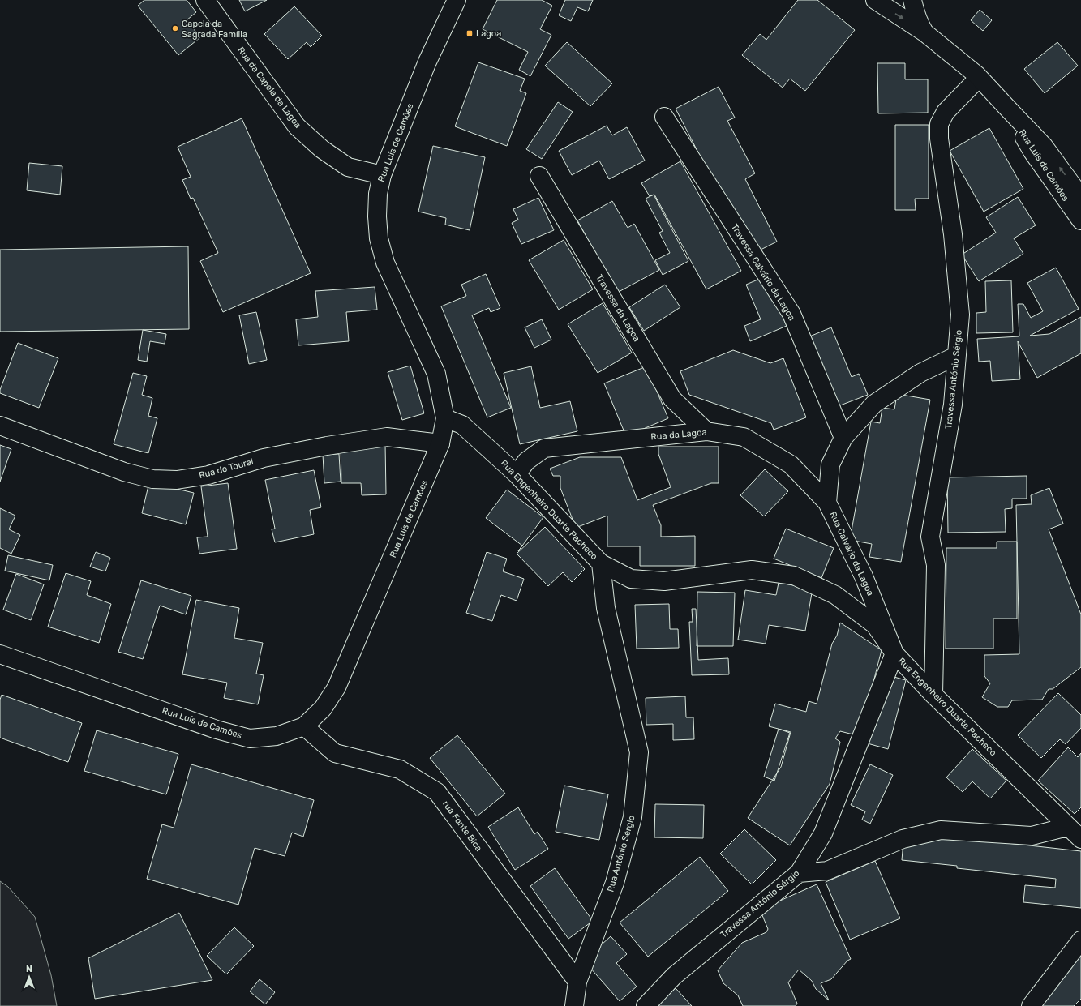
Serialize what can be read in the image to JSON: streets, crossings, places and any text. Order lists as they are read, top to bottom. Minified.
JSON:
{"streets":{"street":["Rua da Capela da Lagoa","Rua Luís de Camões","Travessa Calvário da Lagoa","Travessa da Lagoa","Travessa António Sérgio","Rua da Lagoa","Rua do Toural","Rua Engenheiro Duarte Pacheco","Rua Calvário da Lagoa","rua Fonte Bica","Rua António Sérgio"]},"crossings":[["Rua da Capela da Lagoa","Rua Luís de Camões"],["Rua Luís de Camões","Travessa António Sérgio"],["Rua Luís de Camões","Rua do Toural"],["Rua Luís de Camões","Rua Engenheiro Duarte Pacheco"],["Rua Luís de Camões","rua Fonte Bica"],["Travessa Calvário da Lagoa","Rua Calvário da Lagoa"],["Travessa da Lagoa","Rua da Lagoa"],["Travessa António Sérgio","Rua Engenheiro Duarte Pacheco"],["Travessa António Sérgio","Rua Calvário da Lagoa"],["Rua da Lagoa","Rua Engenheiro Duarte Pacheco"],["Rua da Lagoa","Rua Calvário da Lagoa"],["Rua Engenheiro Duarte Pacheco","Rua Calvário da Lagoa"],["Rua Engenheiro Duarte Pacheco","Rua António Sérgio"],["rua Fonte Bica","Rua António Sérgio"]],"places":{"other":["Capela da Sagrada Família"],"transit":["Lagoa"]},"north":"top"}
